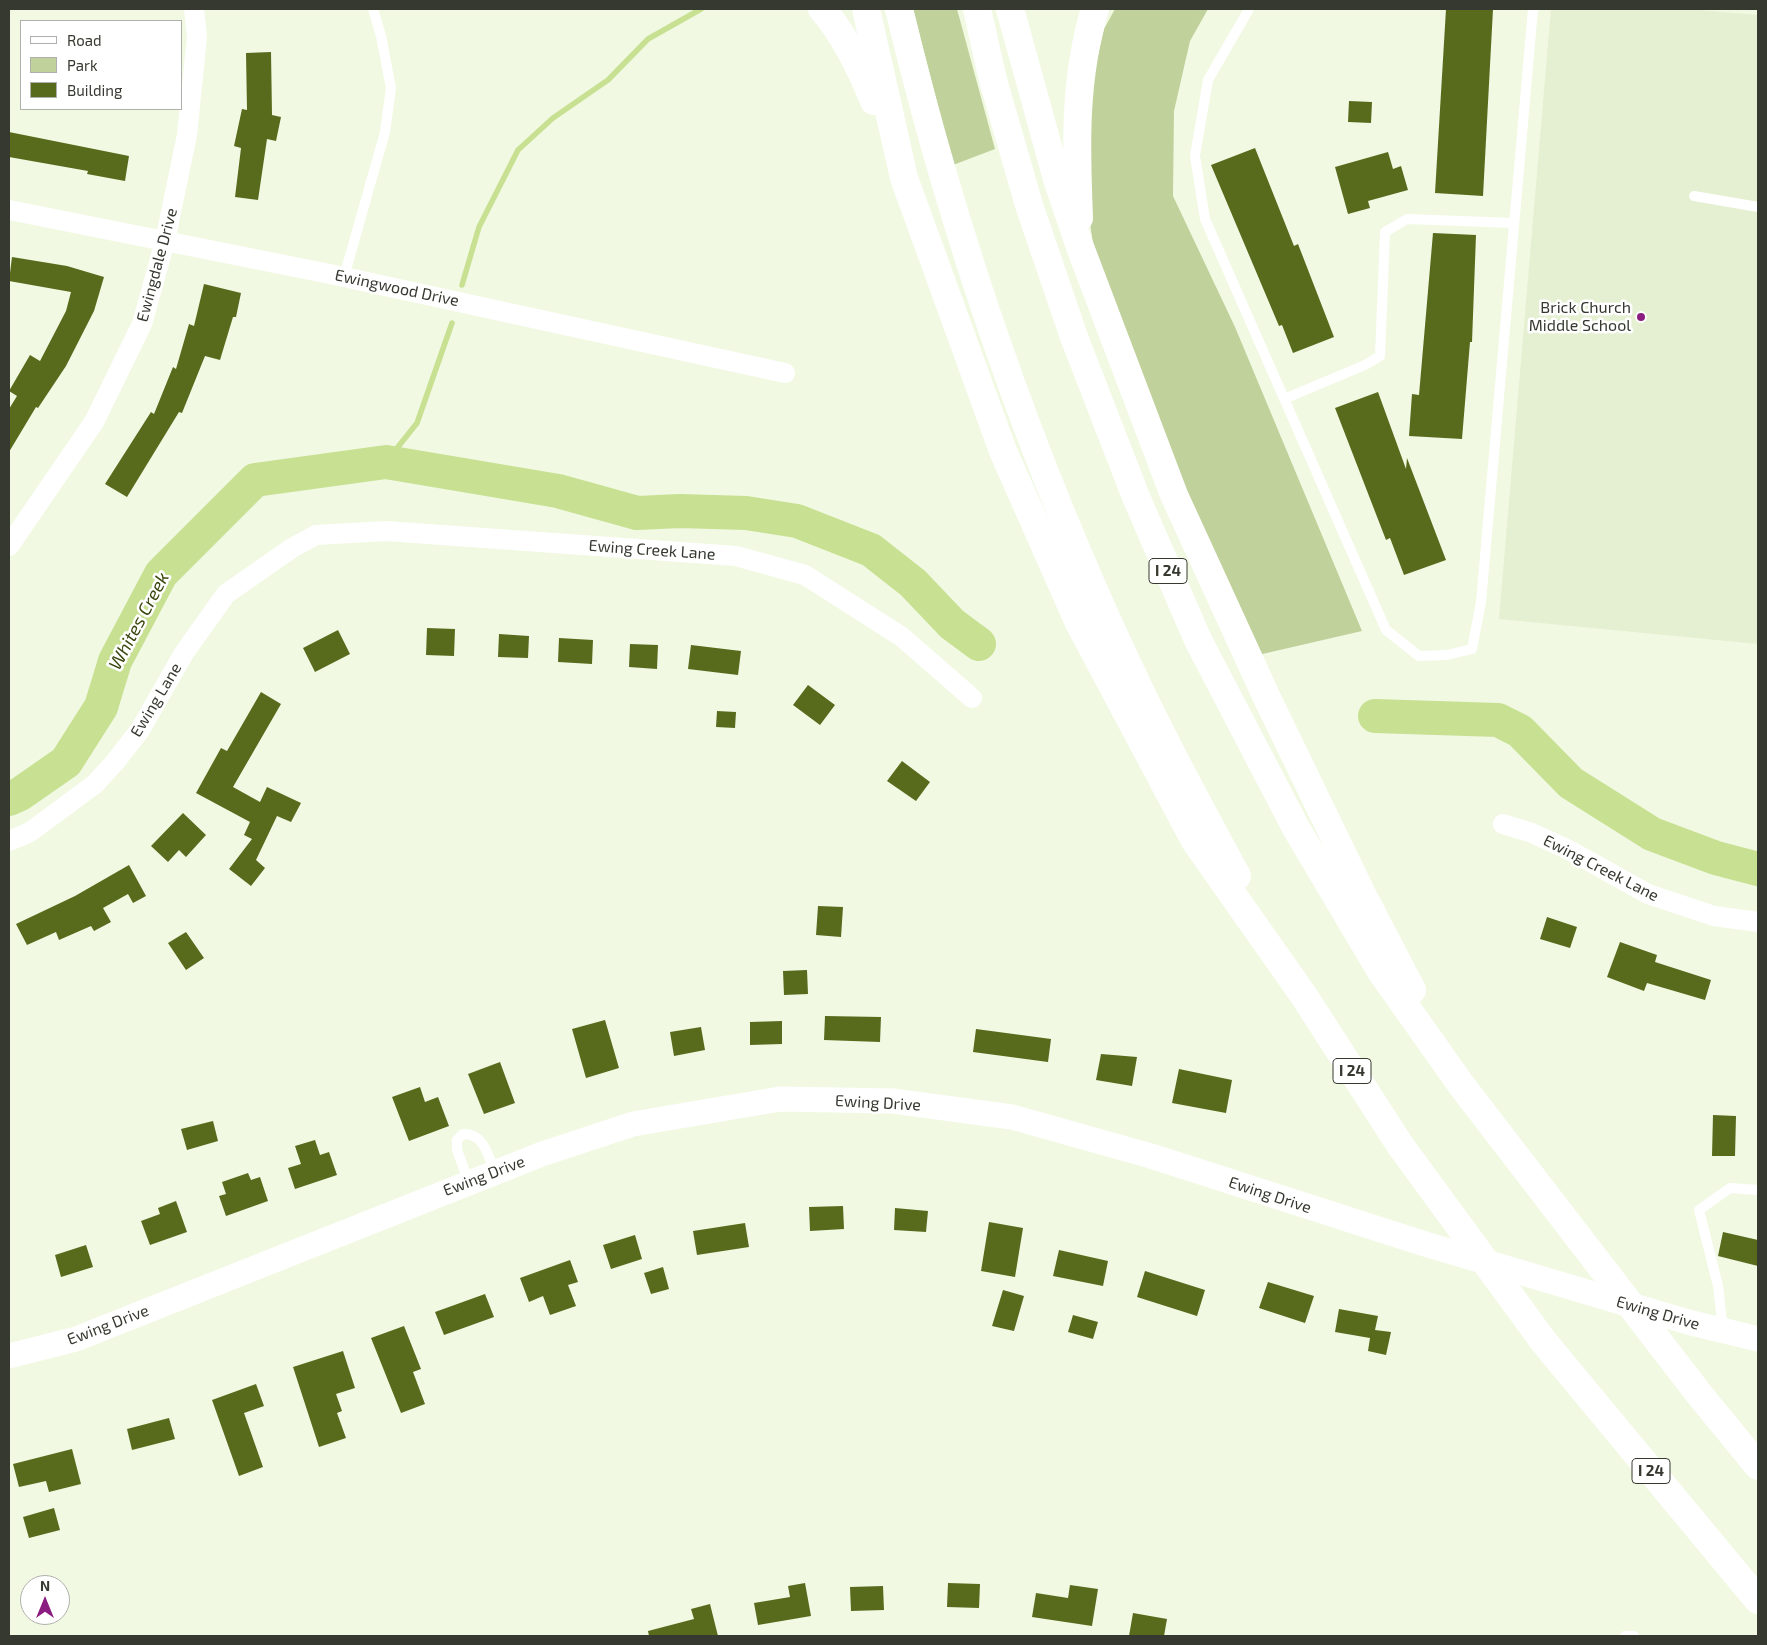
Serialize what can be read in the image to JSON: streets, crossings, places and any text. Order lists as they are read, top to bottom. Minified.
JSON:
{"streets":{"highway":["I 24"],"street":["Ewingdale Drive","Ewingwood Drive","Ewing Creek Lane","Ewing Lane","Ewing Drive"]},"crossings":[["Ewingdale Drive","Ewingwood Drive"],["Ewing Creek Lane","Ewing Lane"]],"water":["Whites Creek"],"places":["Brick Church Middle School"],"legend":["Road","Park","Building"],"north":"top"}
